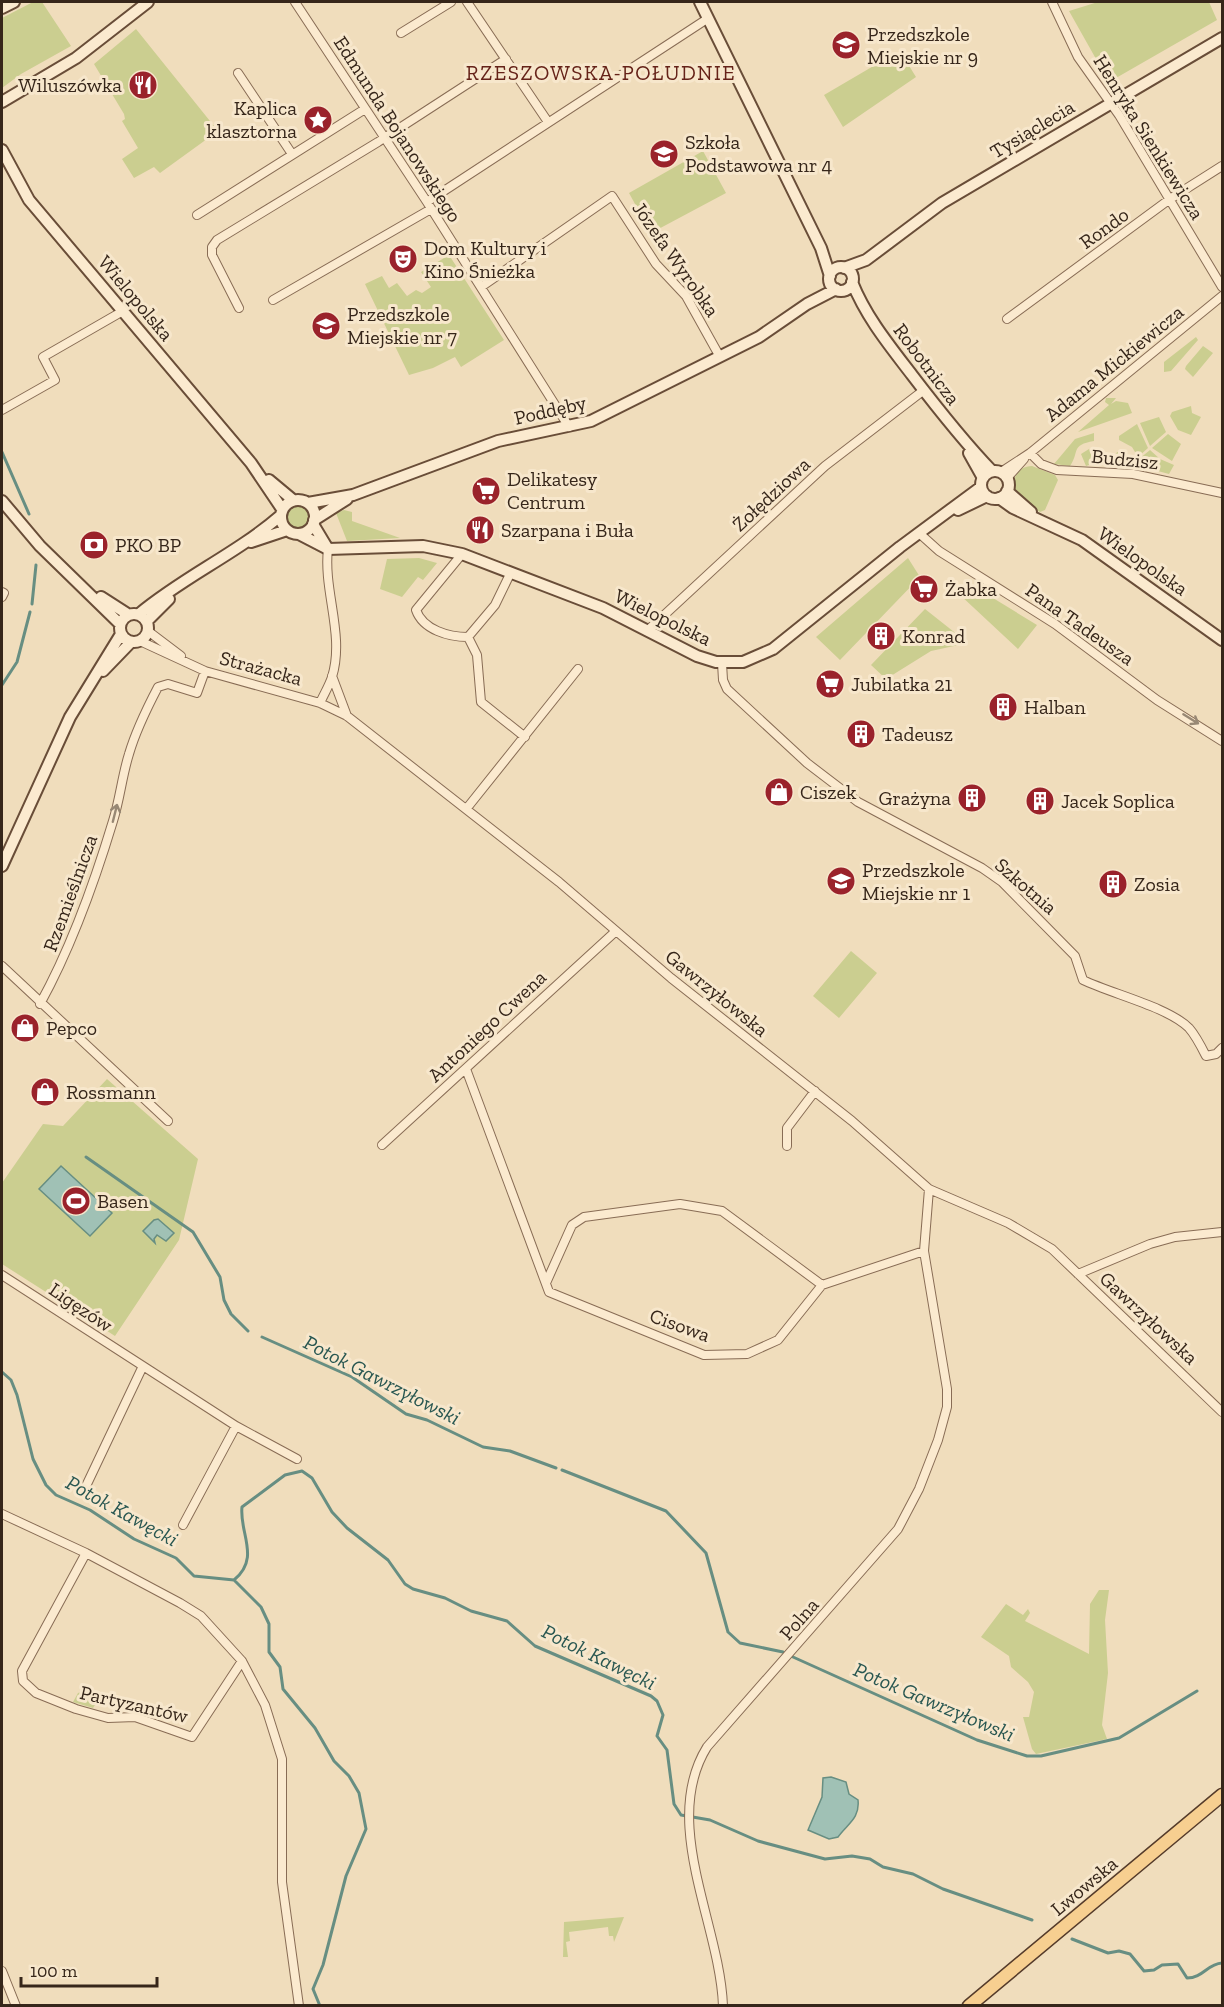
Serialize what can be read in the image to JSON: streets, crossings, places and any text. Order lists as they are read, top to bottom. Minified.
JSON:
{"streets":{"main road":["Lwowska"],"street":["Edmunda Bojanowskiego","Tysiąclecia","Henryka Sienkiewicza","Rondo","Józefa Wyrobka","Wielopolska","Adama Mickiewicza","Robotnicza","Poddęby","Budzisz","Żołędziowa","Pana Tadeusza","Strażacka","Szkotnia","Rzemieślnicza","Gawrzyłowska","Antoniego Cwena","Ligęzów","Cisowa","Polna","Partyzantów"]},"crossings":[["Edmunda Bojanowskiego","Józefa Wyrobka"],["Edmunda Bojanowskiego","Poddęby"],["Tysiąclecia","Henryka Sienkiewicza"],["Tysiąclecia","Robotnicza"],["Tysiąclecia","Poddęby"],["Henryka Sienkiewicza","Rondo"],["Józefa Wyrobka","Poddęby"],["Wielopolska","Adama Mickiewicza"],["Wielopolska","Robotnicza"],["Wielopolska","Poddęby"],["Wielopolska","Żołędziowa"],["Wielopolska","Pana Tadeusza"],["Wielopolska","Szkotnia"],["Adama Mickiewicza","Robotnicza"],["Adama Mickiewicza","Budzisz"],["Robotnicza","Poddęby"],["Robotnicza","Żołędziowa"],["Strażacka","Rzemieślnicza"],["Strażacka","Gawrzyłowska"],["Gawrzyłowska","Antoniego Cwena"],["Gawrzyłowska","Polna"]],"one_way":["Pana Tadeusza"],"districts":["RZESZOWSKA-POŁUDNIE"],"water":["Potok Gawrzyłowski","Potok Kawęcki"],"places":{"school or university":["Przedszkole Miejskie nr 9","Szkoła Podstawowa nr 4","Przedszkole Miejskie nr 7","Przedszkole Miejskie nr 1"],"restaurant":["Wiluszówka","Szarpana i Buła"],"place":["Kaplica klasztorna"],"theatre":["Dom Kultury i Kino Śnieżka"],"supermarket":["Delikatesy Centrum","Żabka","Jubilatka 21"],"bank":["PKO BP"],"building":["Konrad","Halban","Tadeusz","Grażyna","Jacek Soplica","Zosia"],"shop":["Ciszek","Pepco","Rossmann"],"sports":["Basen"]},"scale_bar":"100 m"}
